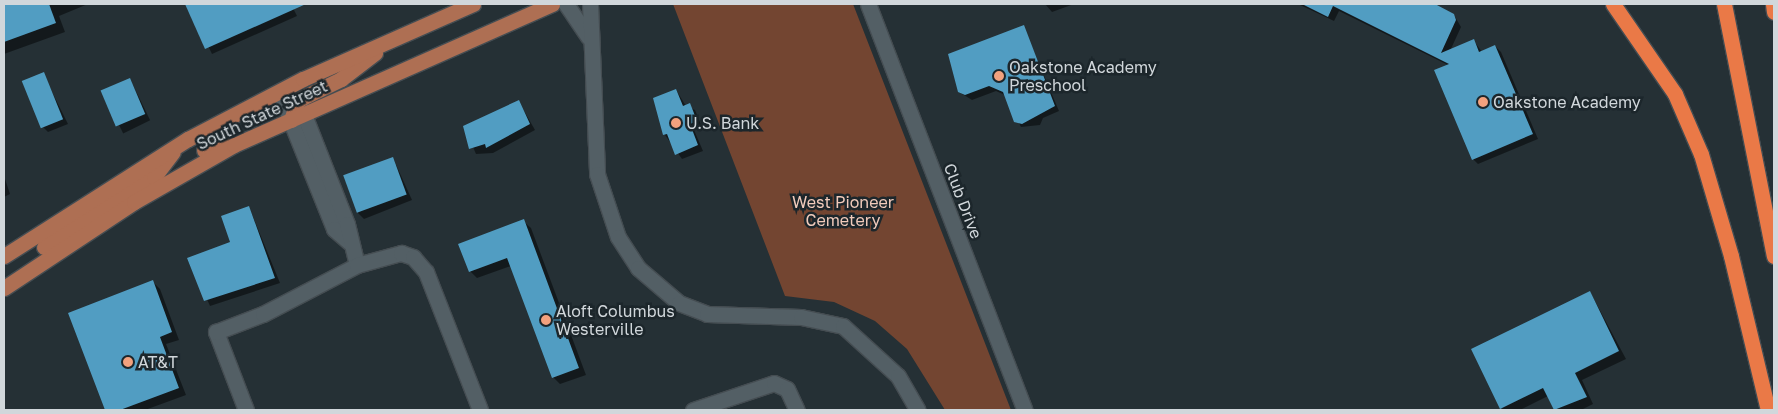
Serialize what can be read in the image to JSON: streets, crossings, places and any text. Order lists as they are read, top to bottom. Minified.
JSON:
{"streets":{"main road":["South State Street"],"street":["Club Drive"]},"parks":["West Pioneer Cemetery"],"places":["Oakstone Academy Preschool","Oakstone Academy","U.S. Bank","Aloft Columbus Westerville","AT&T"]}
